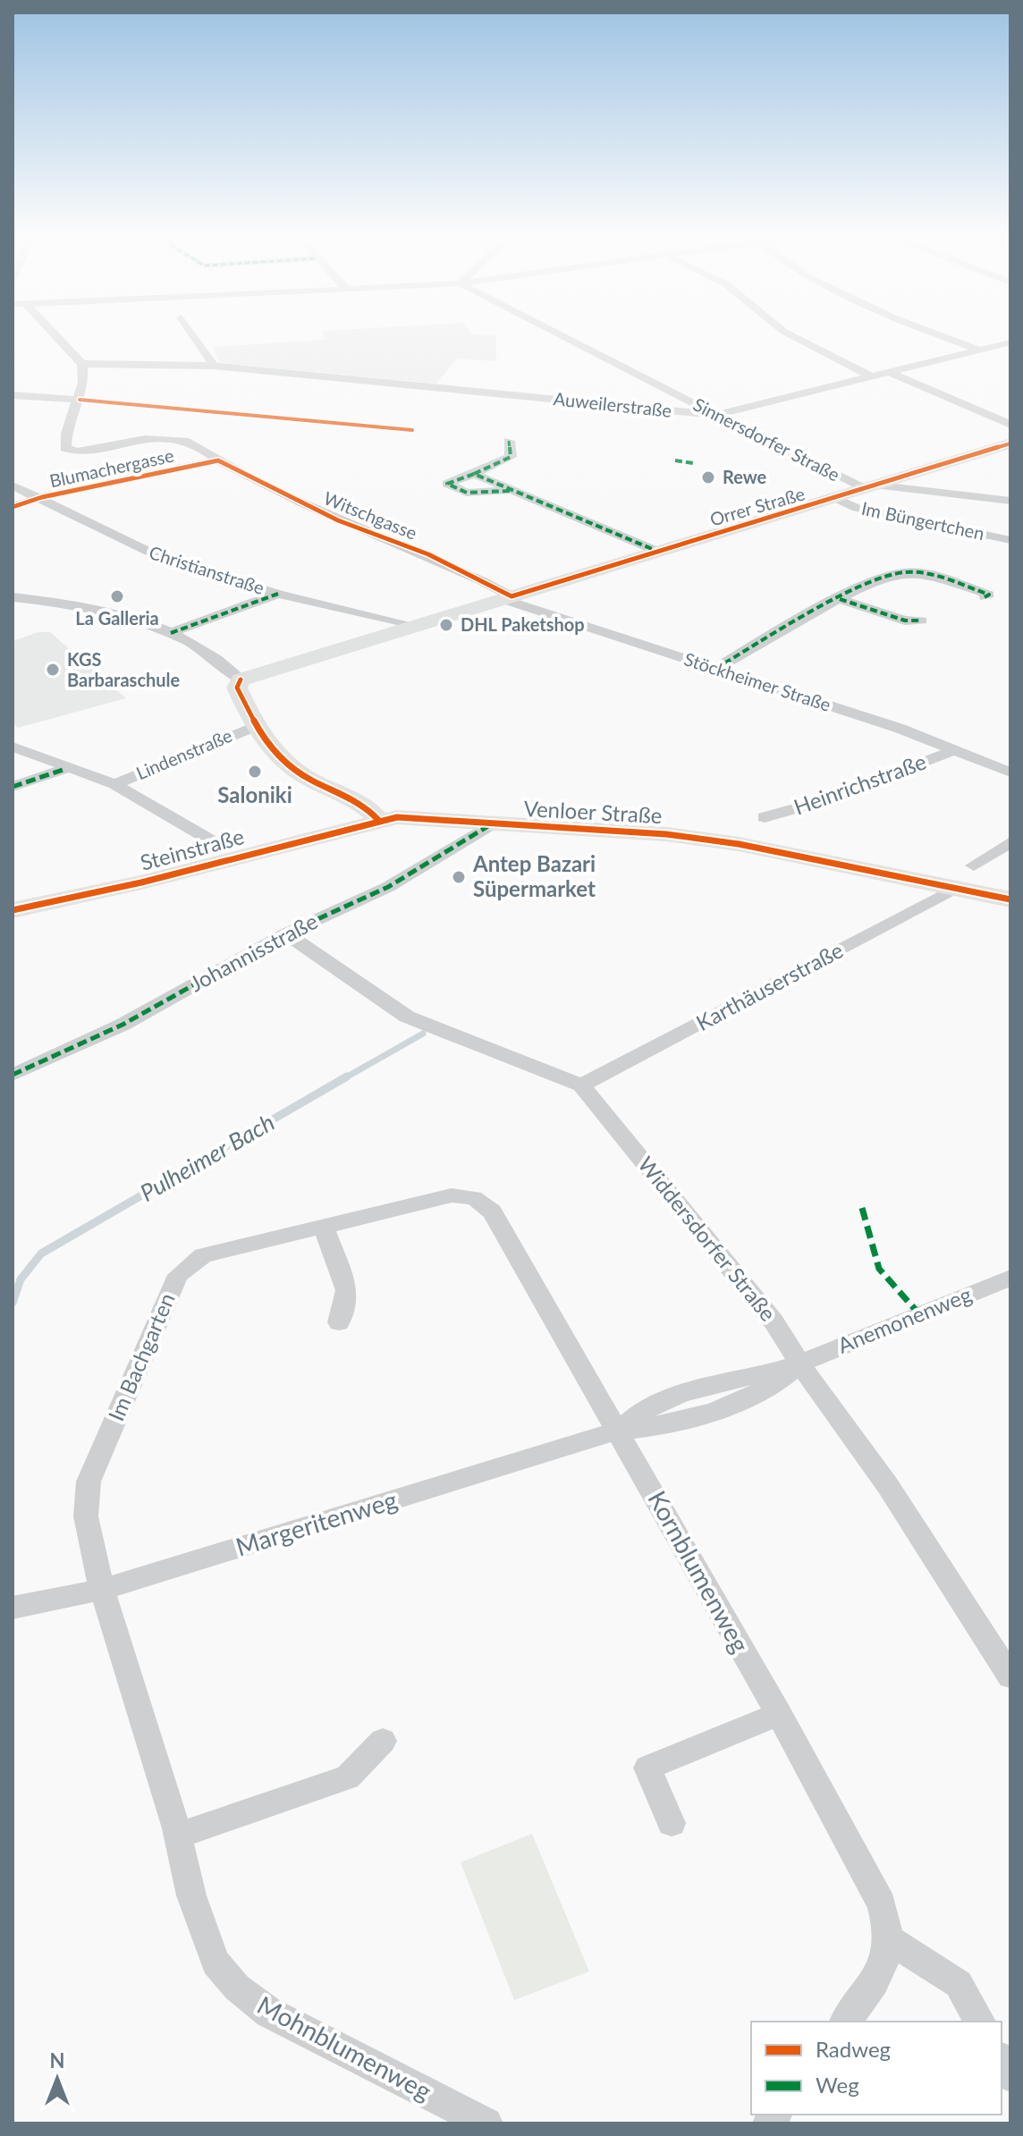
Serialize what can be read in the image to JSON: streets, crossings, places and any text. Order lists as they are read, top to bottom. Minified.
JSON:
{"streets":{"street":["Auweilerstraße","Sinnersdorfer Straße","Blumachergasse","Orrer Straße","Witschgasse","Im Büngertchen","Christianstraße","Stöckheimer Straße","Lindenstraße","Heinrichstraße","Venloer Straße","Steinstraße","Johannisstraße","Karthäuserstraße","Widdersdorfer Straße","Anemonenweg","Im Bachgarten","Margeritenweg","Kornblumenweg","Mohnblumenweg"]},"crossings":[["Auweilerstraße","Sinnersdorfer Straße"],["Sinnersdorfer Straße","Orrer Straße"],["Blumachergasse","Witschgasse"],["Blumachergasse","Christianstraße"],["Orrer Straße","Witschgasse"],["Orrer Straße","Im Büngertchen"],["Orrer Straße","Christianstraße"],["Orrer Straße","Stöckheimer Straße"],["Witschgasse","Stöckheimer Straße"],["Stöckheimer Straße","Heinrichstraße"],["Venloer Straße","Steinstraße"],["Venloer Straße","Johannisstraße"],["Venloer Straße","Karthäuserstraße"],["Johannisstraße","Widdersdorfer Straße"],["Karthäuserstraße","Widdersdorfer Straße"],["Widdersdorfer Straße","Anemonenweg"],["Widdersdorfer Straße","Margeritenweg"],["Anemonenweg","Margeritenweg"],["Im Bachgarten","Margeritenweg"],["Im Bachgarten","Kornblumenweg"],["Im Bachgarten","Mohnblumenweg"],["Margeritenweg","Kornblumenweg"],["Margeritenweg","Mohnblumenweg"]],"water":["Pulheimer Bach"],"places":["Rewe","La Galleria","DHL Paketshop","KGS Barbaraschule","Saloniki","Antep Bazari Süpermarket"],"legend":["Radweg","Weg"],"north":"top"}
